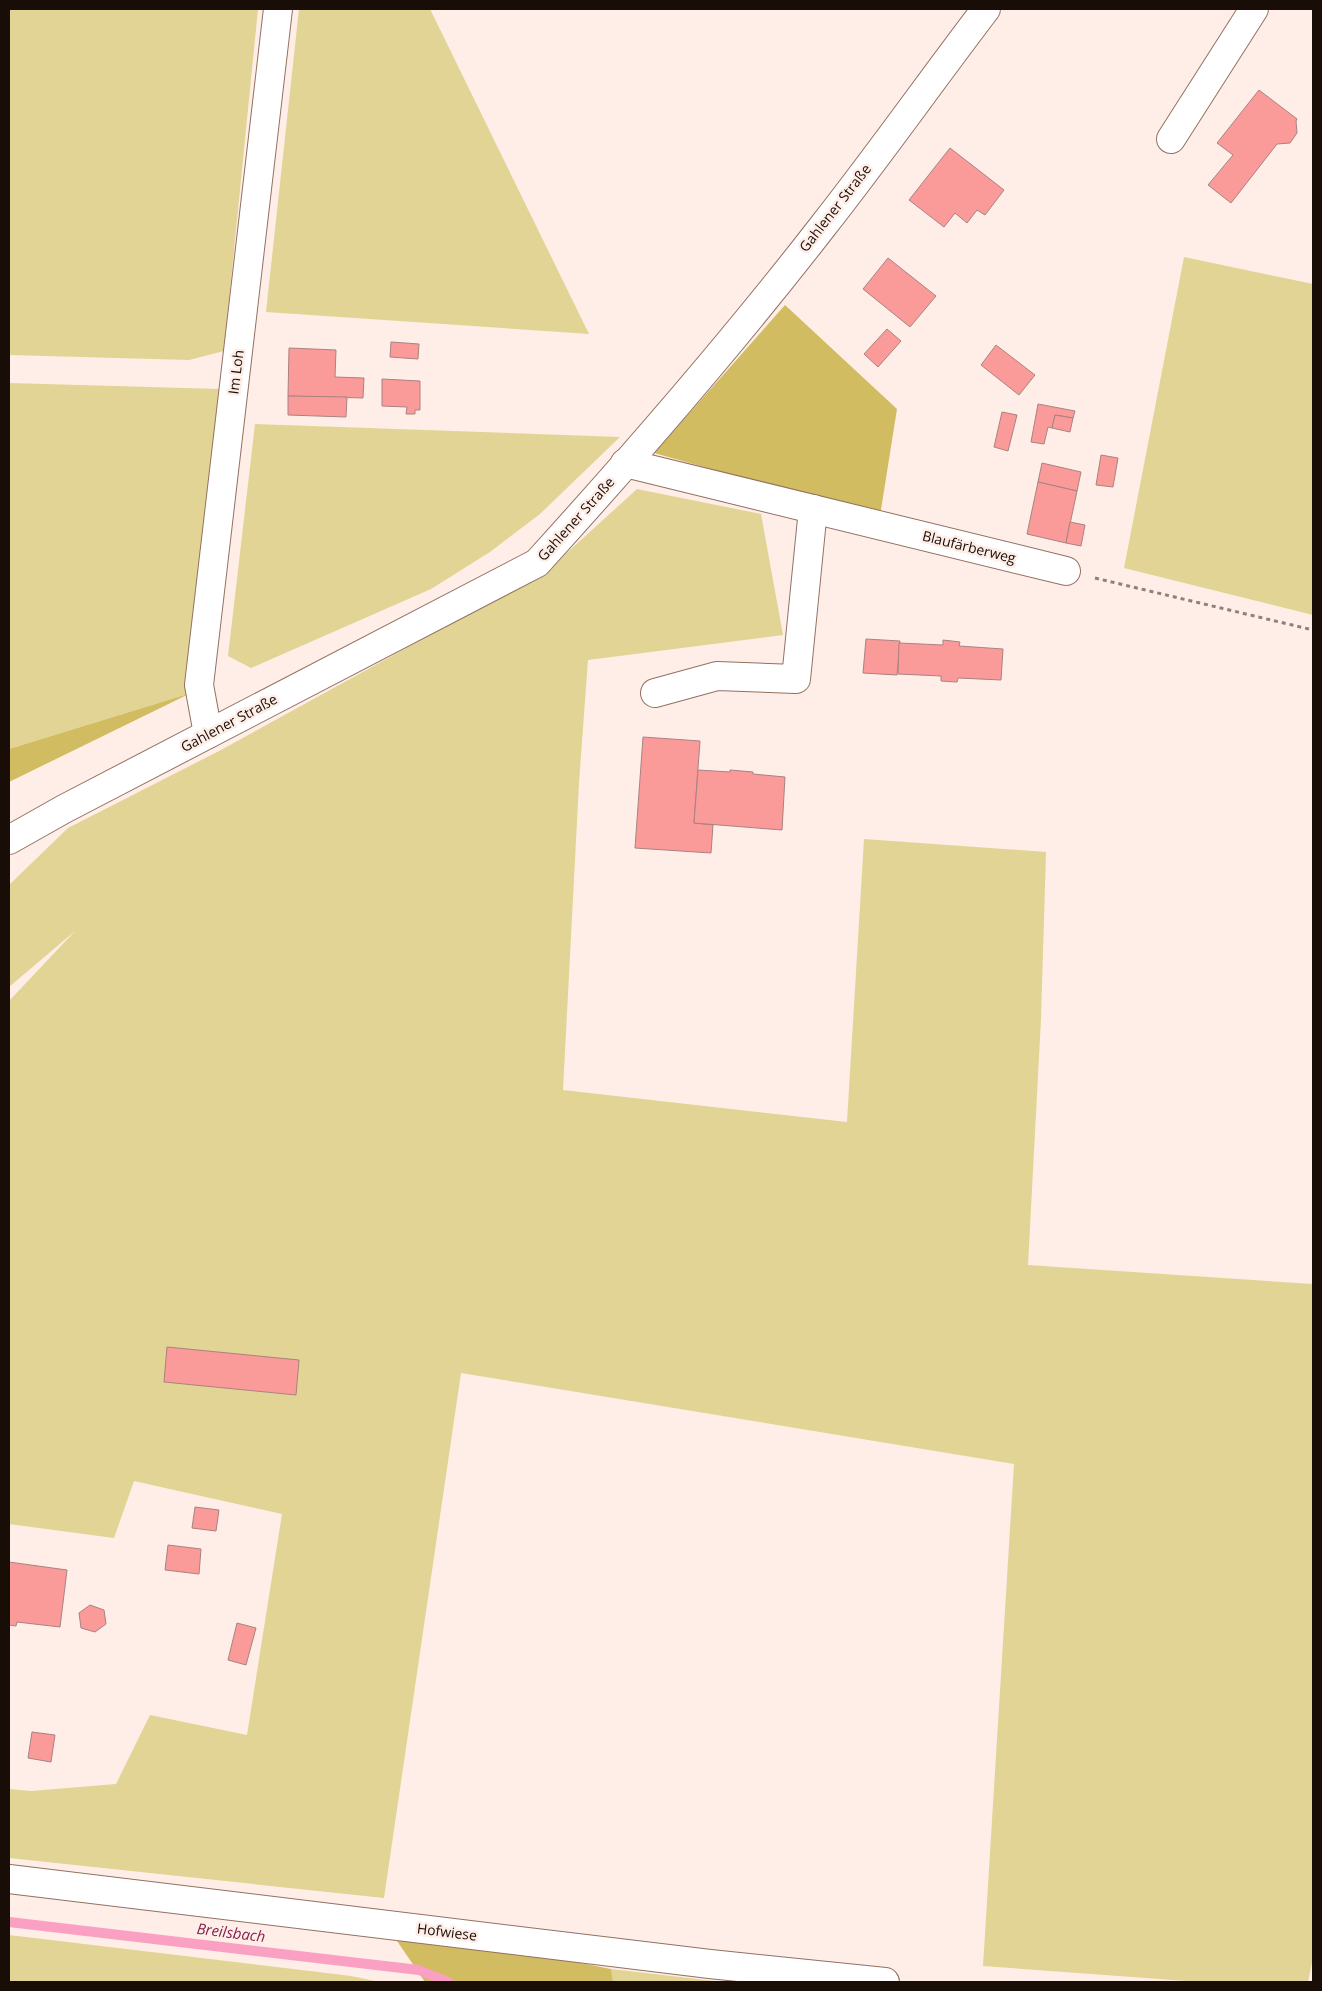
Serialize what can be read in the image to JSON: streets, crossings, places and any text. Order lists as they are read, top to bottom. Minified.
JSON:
{"streets":{"street":["Gahlener Straße","Im Loh","Blaufärberweg","Hofwiese"]},"crossings":[["Gahlener Straße","Im Loh"],["Gahlener Straße","Blaufärberweg"]],"water":["Breilsbach"]}
